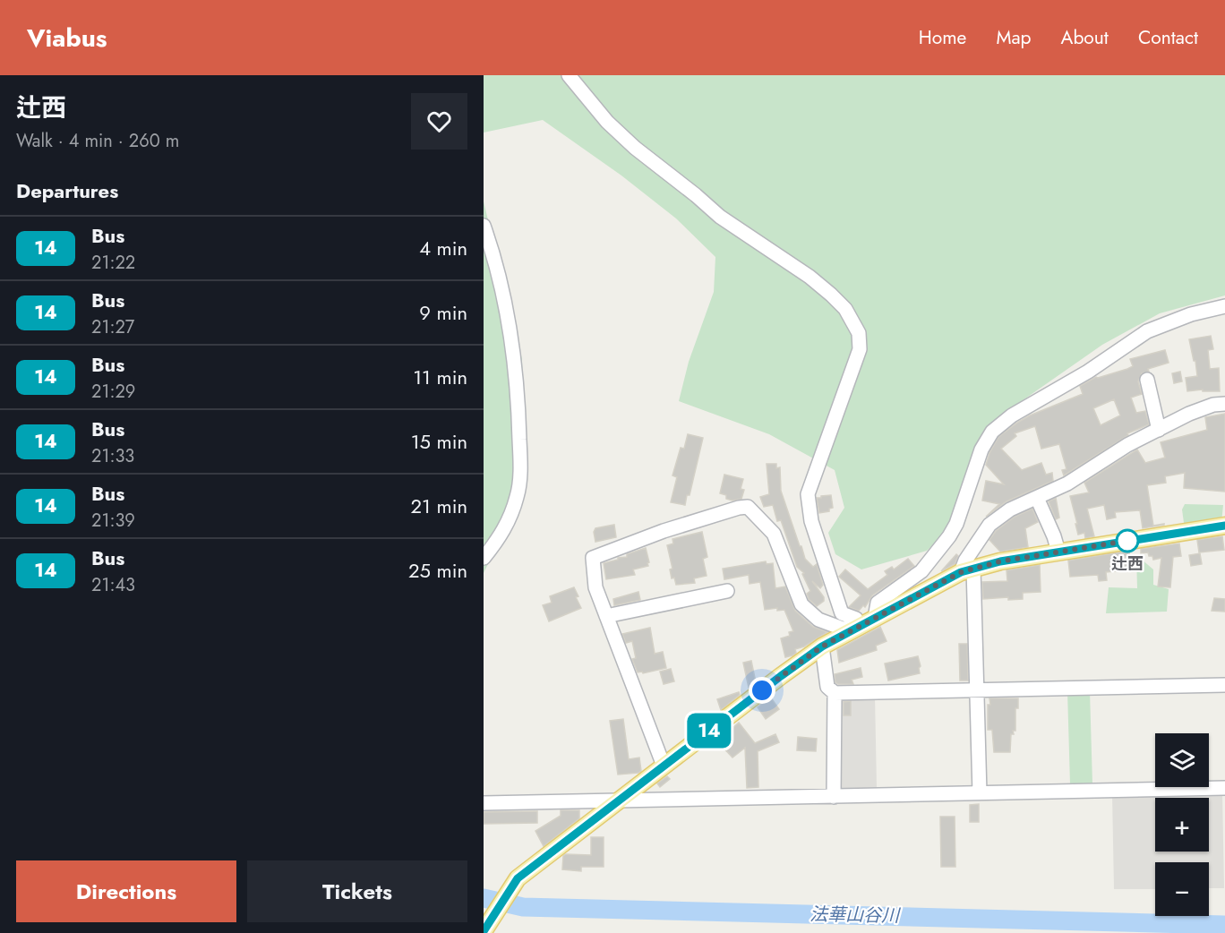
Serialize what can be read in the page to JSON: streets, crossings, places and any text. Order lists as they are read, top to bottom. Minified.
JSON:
{"water":["法華山谷川"],"places":["辻西"],"lines":["bus line 14"],"page":{"header":"Viabus","nav":["Home","Map","About","Contact"],"heading":[["辻西","Walk · 4 min · 260 m"],"Departures"],"on_map":"14","list":[{"mark":"14","name":"Bus","note":"21:22","value":"4 min"},{"mark":"14","name":"Bus","note":"21:27","value":"9 min"},{"mark":"14","name":"Bus","note":"21:29","value":"11 min"},{"mark":"14","name":"Bus","note":"21:33","value":"15 min"},{"mark":"14","name":"Bus","note":"21:39","value":"21 min"},{"mark":"14","name":"Bus","note":"21:43","value":"25 min"}],"map_buttons":["+","−"],"buttons":["Directions","Tickets"]}}
